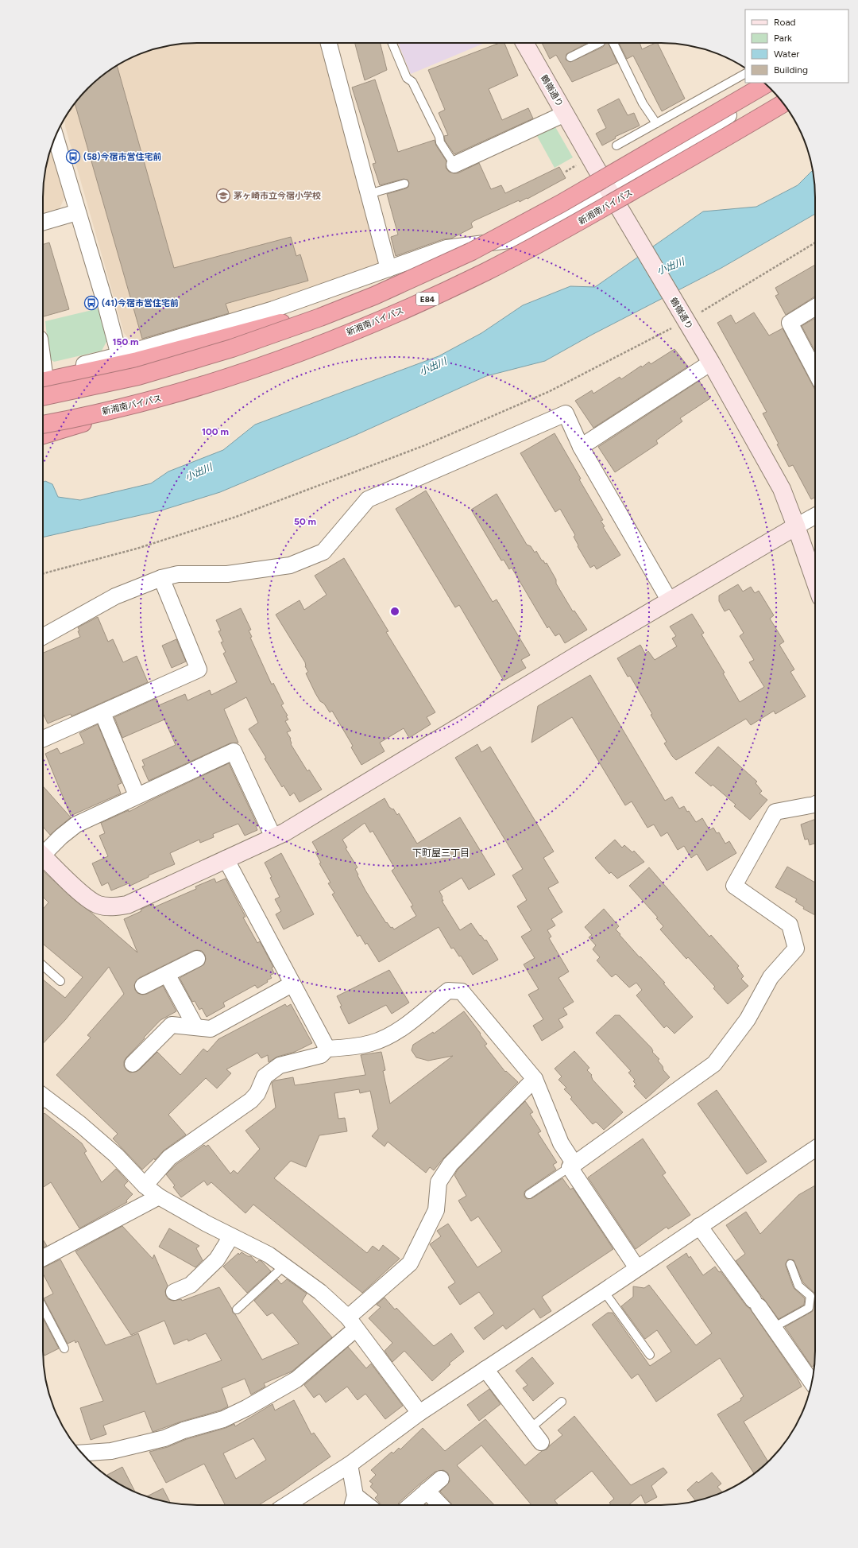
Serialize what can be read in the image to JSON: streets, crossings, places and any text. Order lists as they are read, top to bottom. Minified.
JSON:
{"streets":{"highway":["新湘南バイパス","E84"],"street":["鶴嶺通り"]},"districts":["下町屋三丁目"],"water":["小出川"],"places":{"bus stop":["(58)今宿市営住宅前","(41)今宿市営住宅前"],"school or university":["茅ヶ崎市立今宿小学校"]},"legend":["Road","Park","Water","Building"],"rings":["150 m","100 m","50 m"]}
